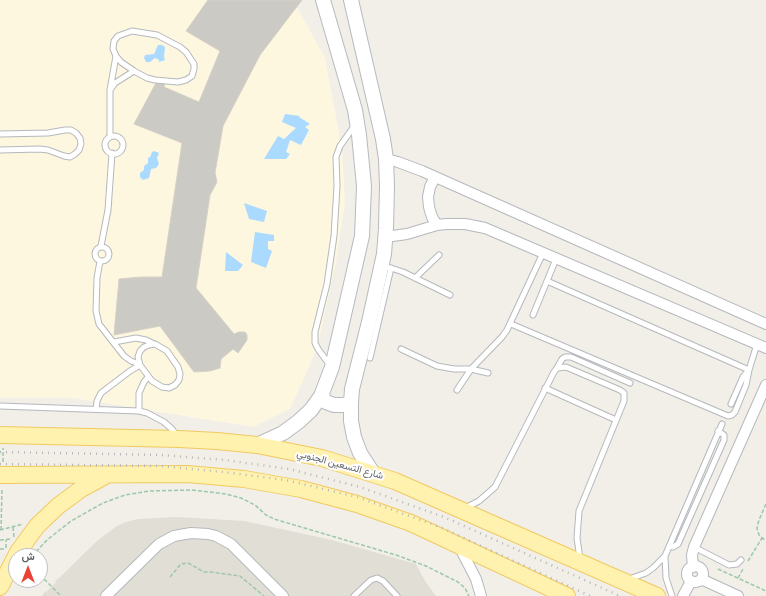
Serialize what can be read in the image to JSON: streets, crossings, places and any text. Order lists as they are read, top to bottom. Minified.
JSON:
{"streets":{"main road":["شارع التسعين الجنوبي"]},"north":"top"}
